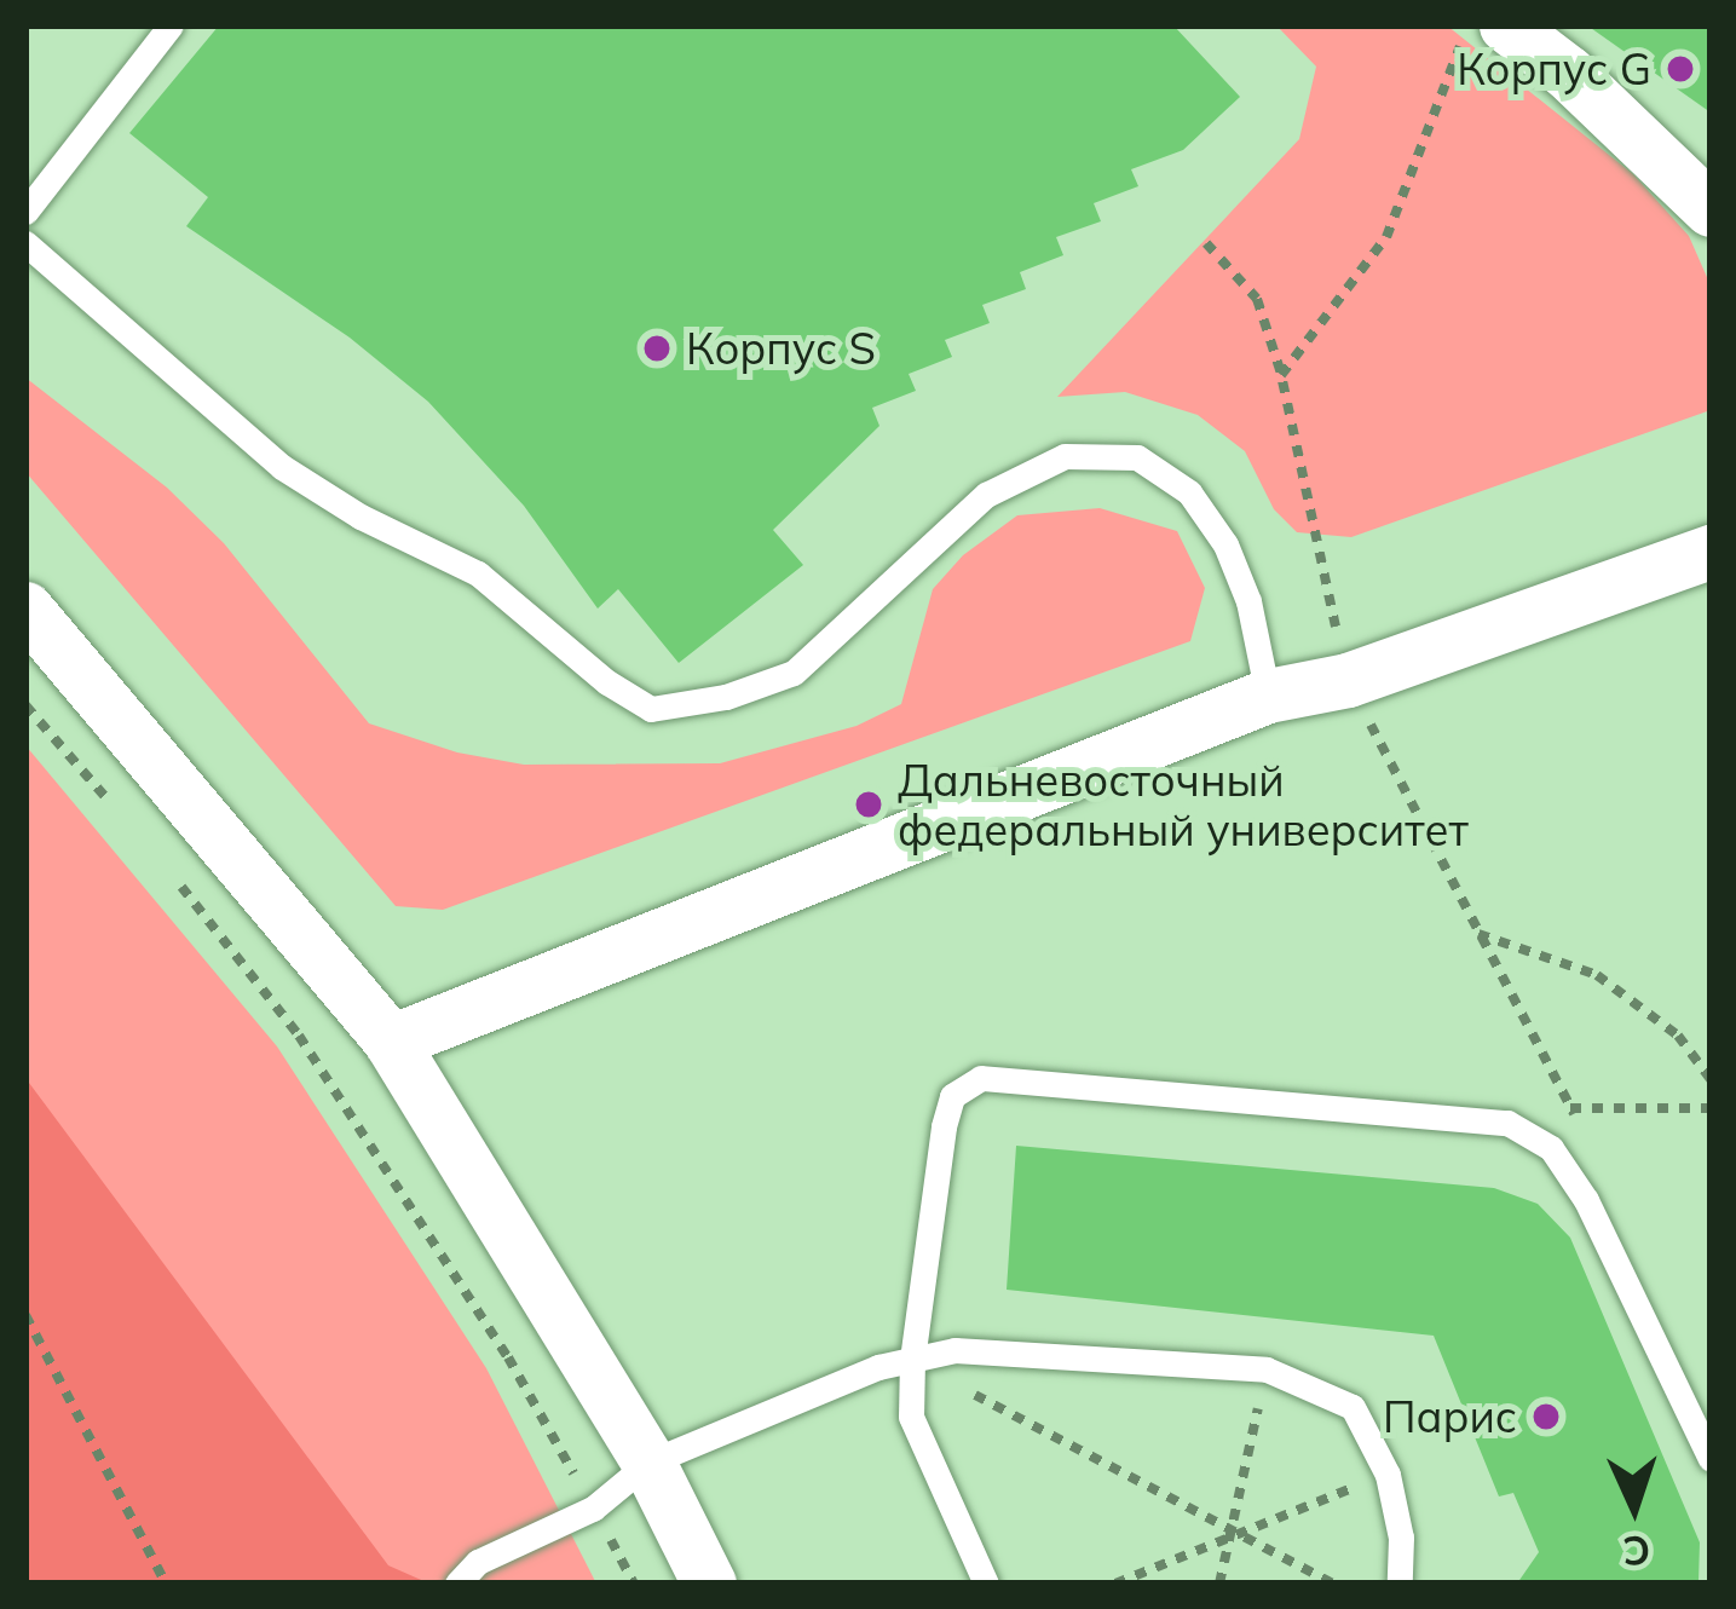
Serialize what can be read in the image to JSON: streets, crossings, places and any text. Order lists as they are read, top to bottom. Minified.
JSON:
{"places":["Корпус G","Корпус S","Дальневосточный федеральный университет","Парис"],"north":"bottom"}
